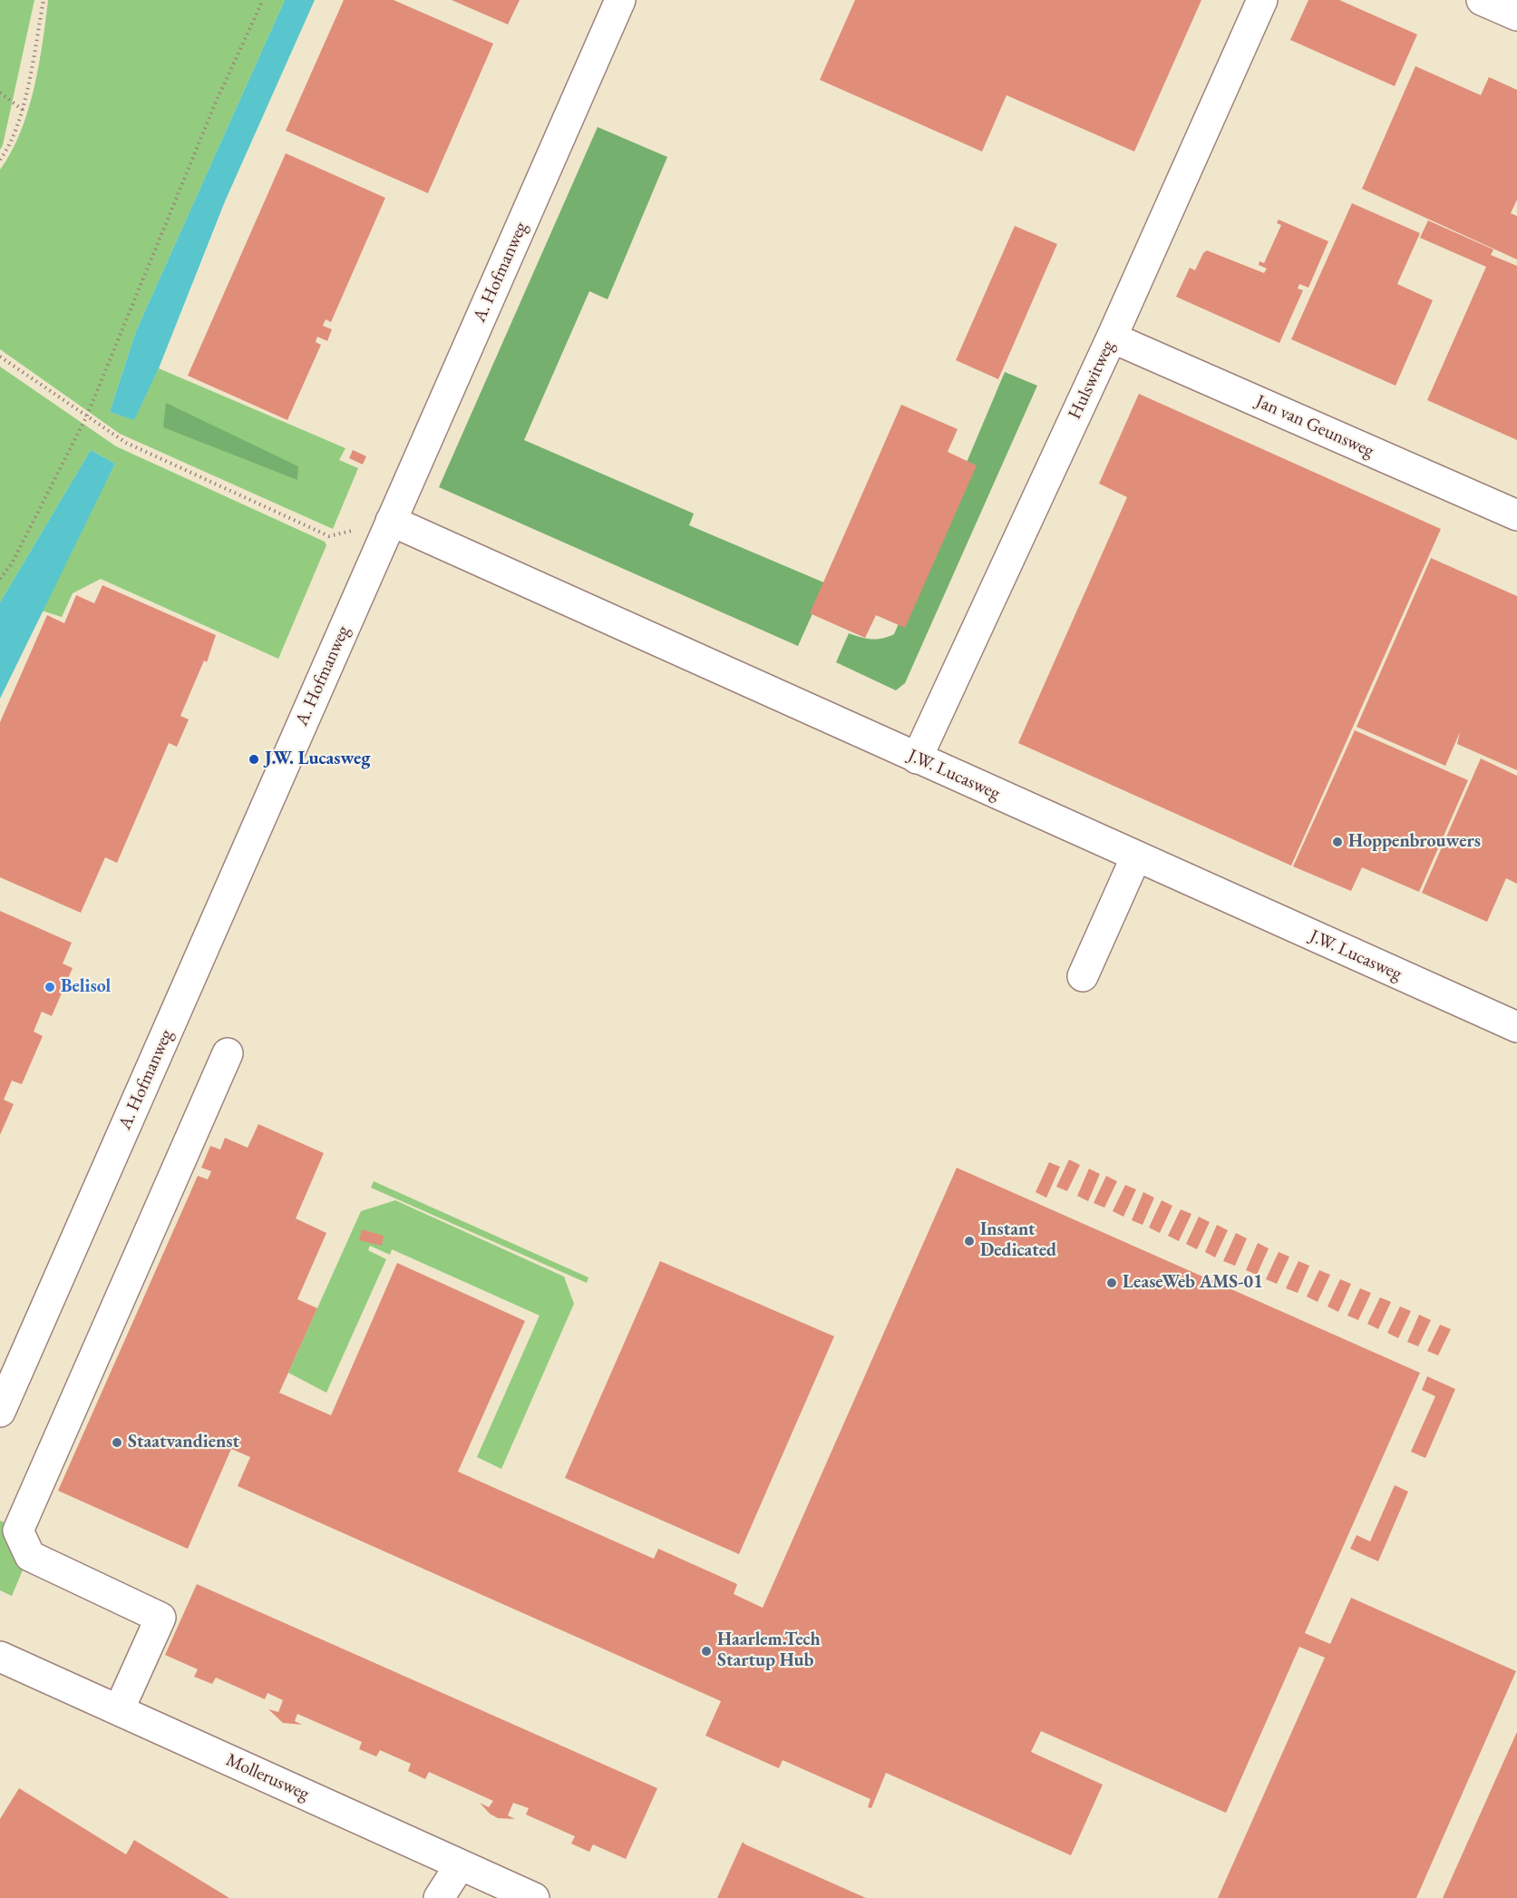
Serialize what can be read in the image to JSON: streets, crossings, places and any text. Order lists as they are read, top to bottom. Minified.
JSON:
{"streets":{"street":["A. Hofmanweg","Hulswitweg","Jan van Geunsweg","J.W. Lucasweg","Mollerusweg"]},"crossings":[["A. Hofmanweg","J.W. Lucasweg"],["Hulswitweg","Jan van Geunsweg"],["Hulswitweg","J.W. Lucasweg"]],"places":["J.W. Lucasweg","Hoppenbrouwers","Belisol","Instant Dedicated","LeaseWeb AMS-01","Staatvandienst","Haarlem.Tech Startup Hub"]}
